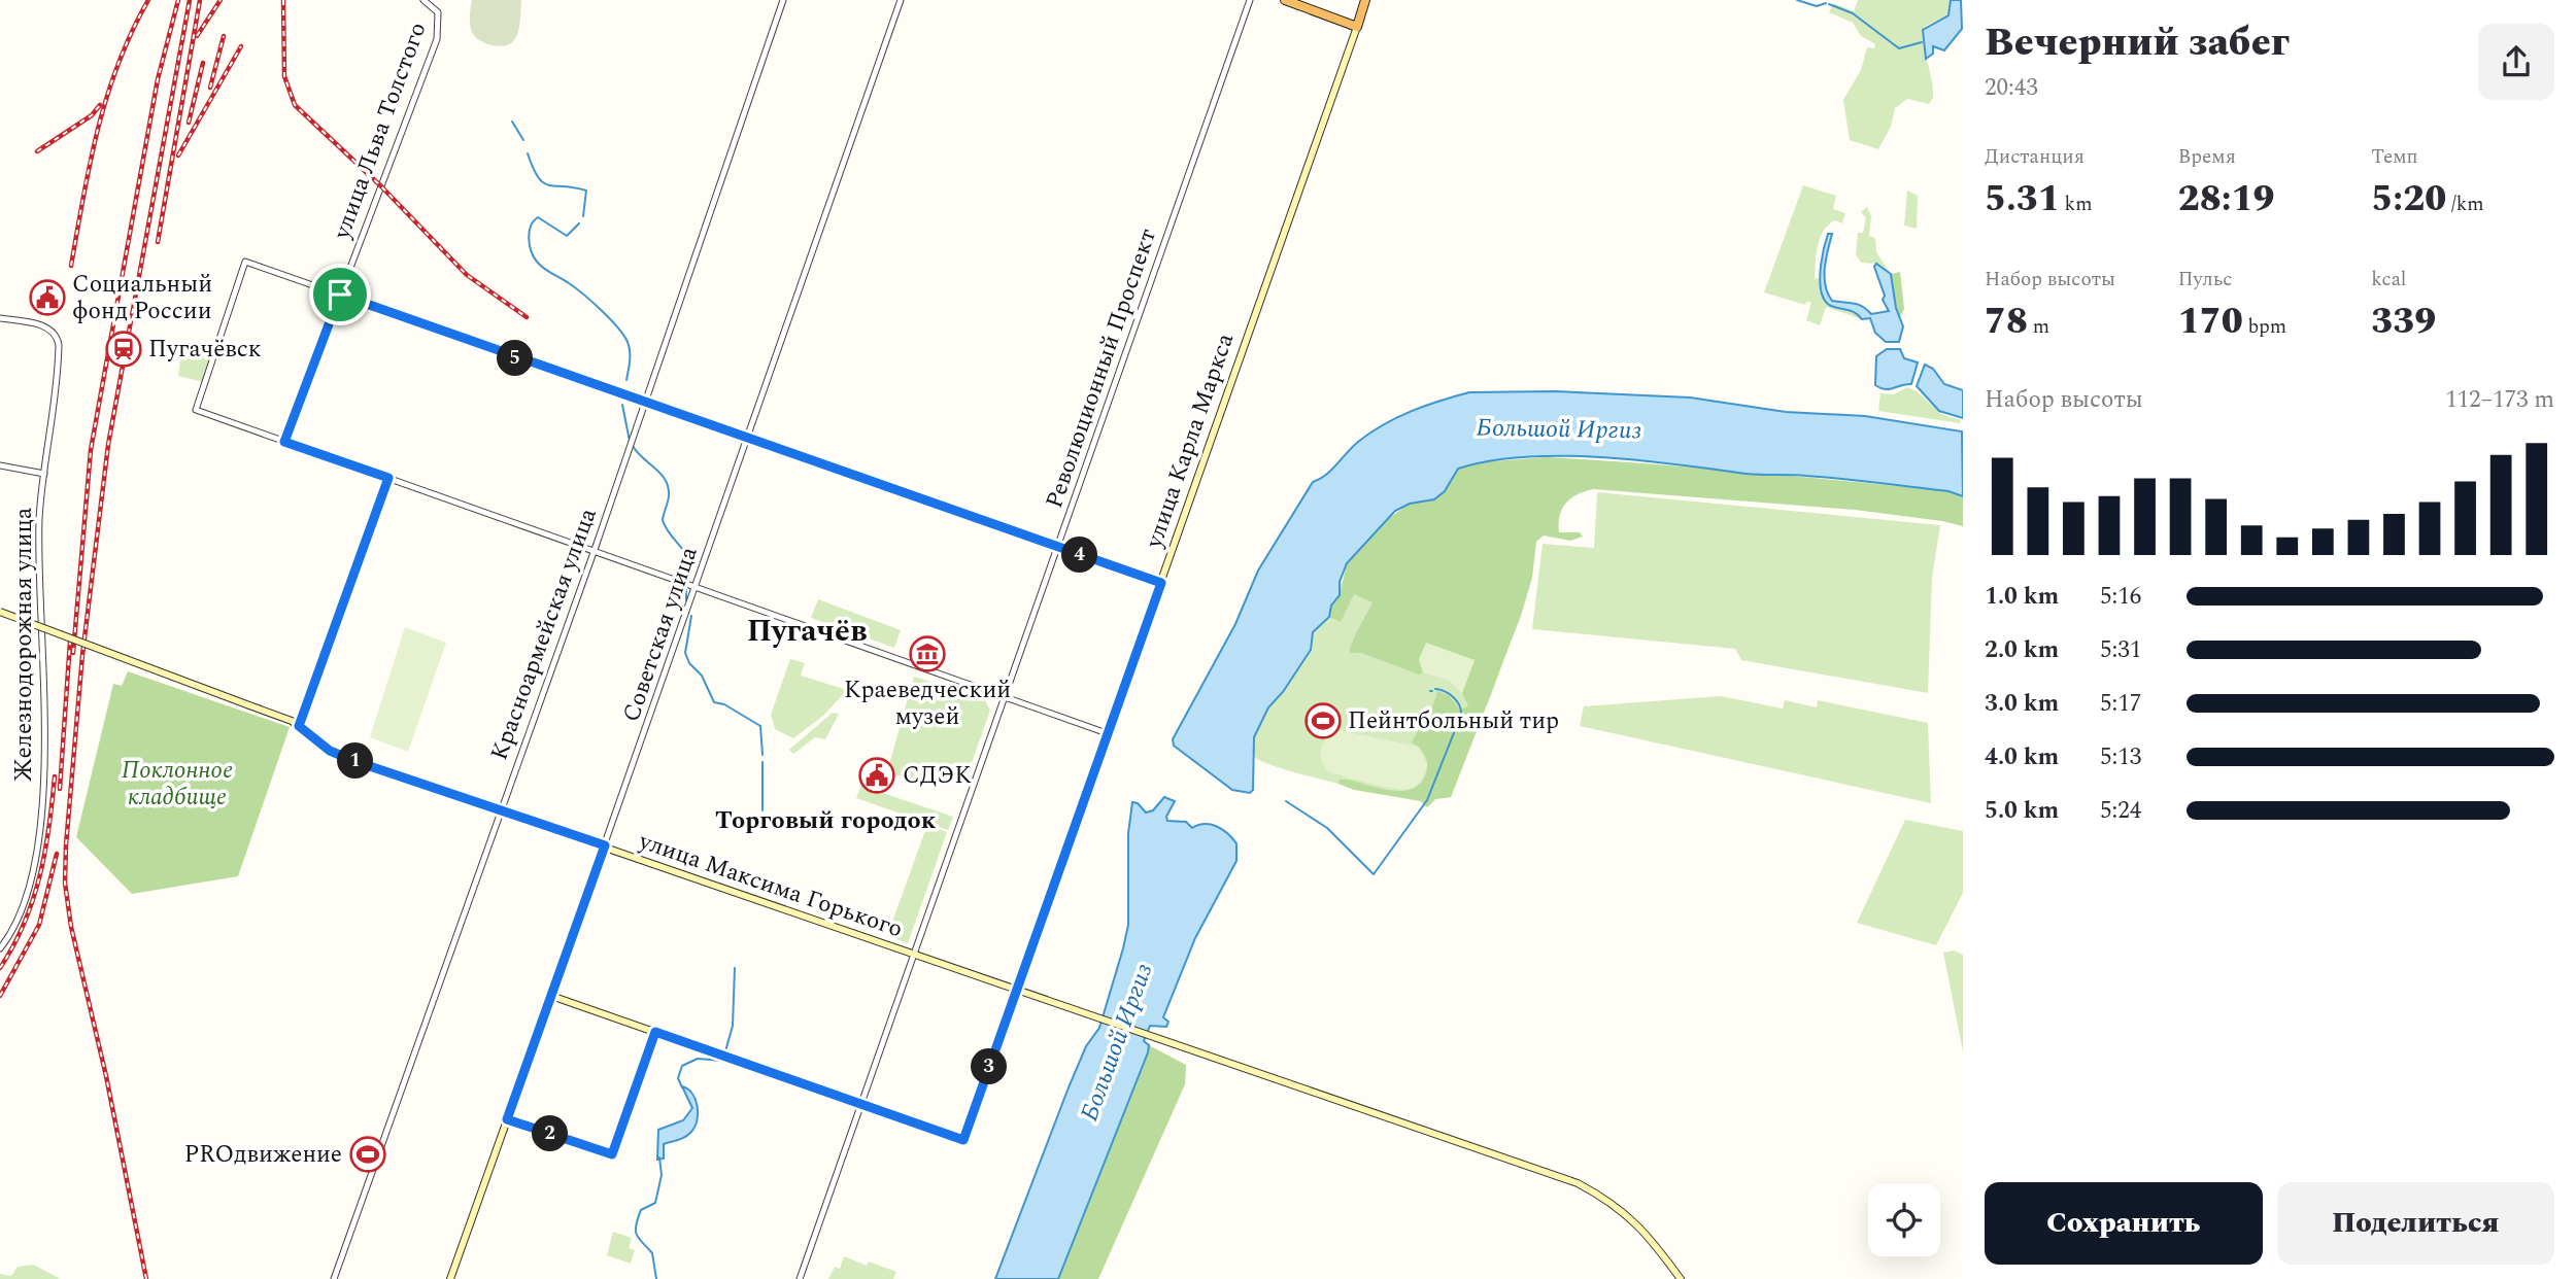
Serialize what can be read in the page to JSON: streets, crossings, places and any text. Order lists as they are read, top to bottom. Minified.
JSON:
{"streets":{"highway":["улица Карла Маркса"],"main road":["Советская улица","улица Максима Горького"],"street":["улица Льва Толстого","Революционный Проспект","Красноармейская улица","Железнодорожная улица"]},"crossings":[["Революционный Проспект","улица Карла Маркса"],["Революционный Проспект","улица Максима Горького"],["улица Карла Маркса","улица Максима Горького"],["Красноармейская улица","улица Максима Горького"],["Советская улица","улица Максима Горького"]],"districts":["Пугачёв","Торговый городок"],"water":["Большой Иргиз"],"parks":["Поклонное кладбище"],"places":{"public building":["Социальный фонд России","СДЭК"],"station":["Пугачёвск"],"museum":["Краеведческий музей"],"sports":["Пейнтбольный тир","PROдвижение"]},"page":{"heading":["Вечерний забег","20:43"],"stats":[["Дистанция","5.31 km"],["Время","28:19"],["Темп","5:20 /km"],["Набор высоты","78 m"],["Пульс","170 bpm"],["kcal","339"]],"pins":["5","4","1","3","2"],"chart":["Набор высоты","112–173 m"],"list":[{"name":"1.0 km","note":"5:16"},{"name":"2.0 km","note":"5:31"},{"name":"3.0 km","note":"5:17"},{"name":"4.0 km","note":"5:13"},{"name":"5.0 km","note":"5:24"}],"buttons":["Сохранить","Поделиться"]}}
